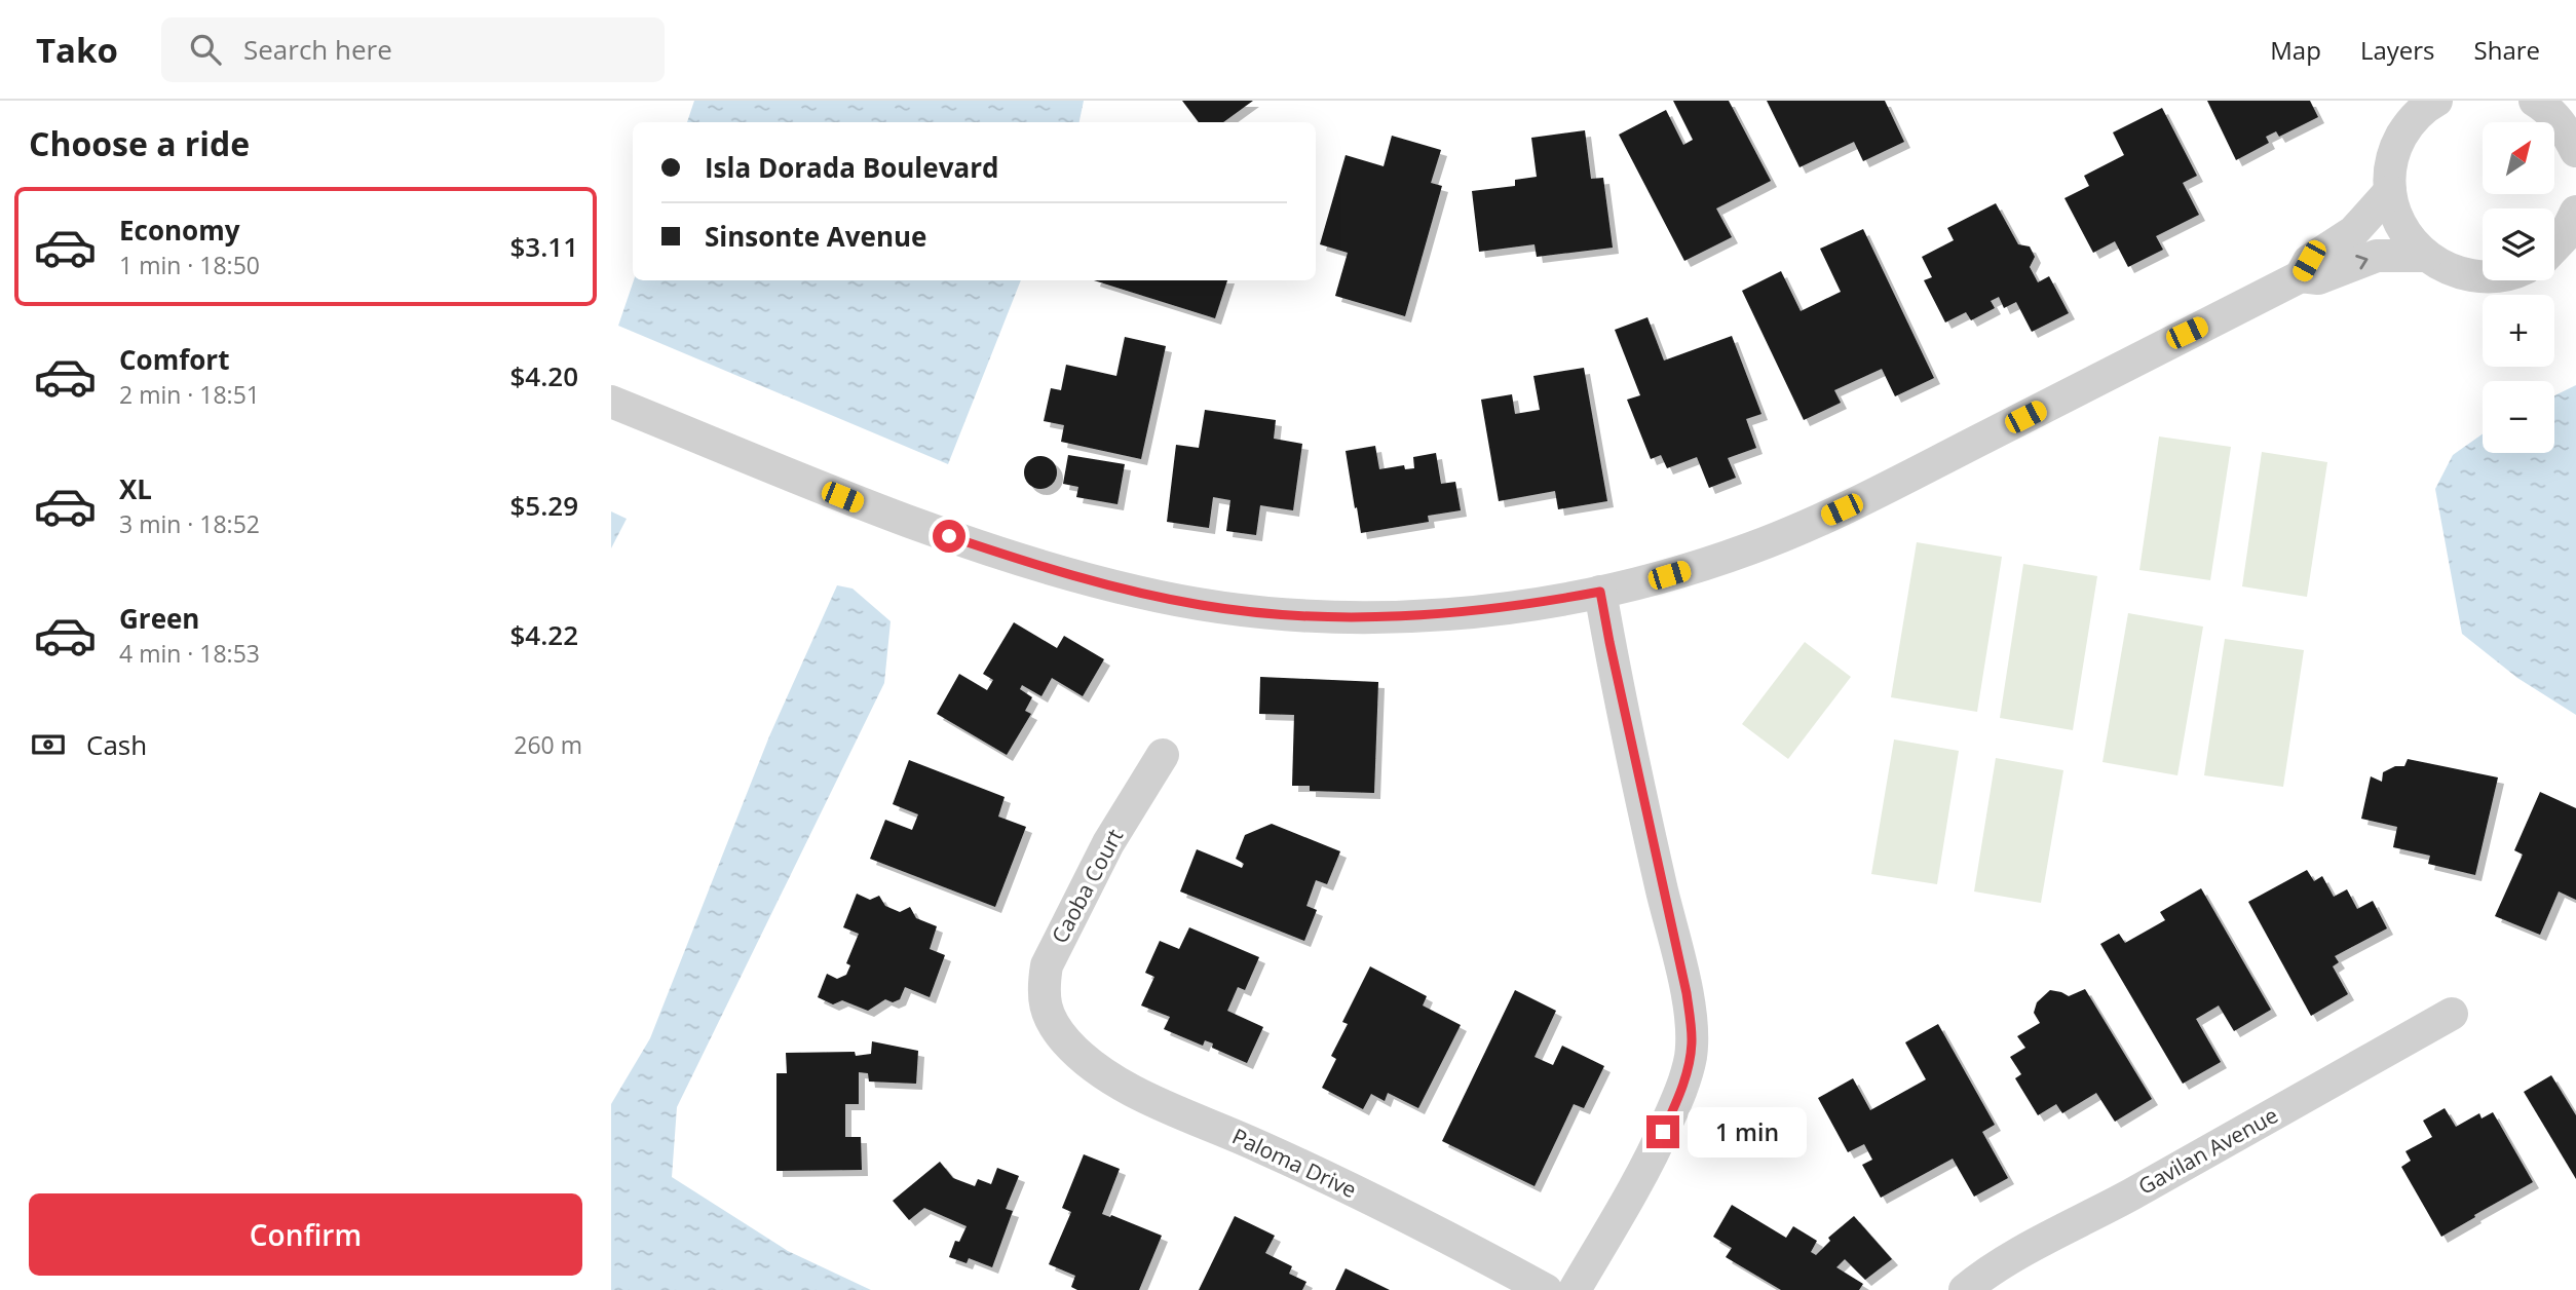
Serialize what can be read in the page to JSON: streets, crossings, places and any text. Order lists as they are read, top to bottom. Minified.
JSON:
{"streets":{"street":["Caoba Court","Gavilan Avenue","Paloma Drive"]},"crossings":[["Caoba Court","Paloma Drive"]],"north":"top right","page":{"header":"Tako","search":"Search here","nav":["Map","Layers","Share"],"heading":"Choose a ride","map_buttons":["+","−"],"banner":["Isla Dorada Boulevard","Sinsonte Avenue"],"list":[{"name":"Economy","note":"1 min · 18:50","value":"$3.11"},{"name":"Comfort","note":"2 min · 18:51","value":"$4.20"},{"name":"XL","note":"3 min · 18:52","value":"$5.29"},{"name":"Green","note":"4 min · 18:53","value":"$4.22"}],"pay":["Cash","260 m"],"bubble":"1 min","buttons":"Confirm"}}
